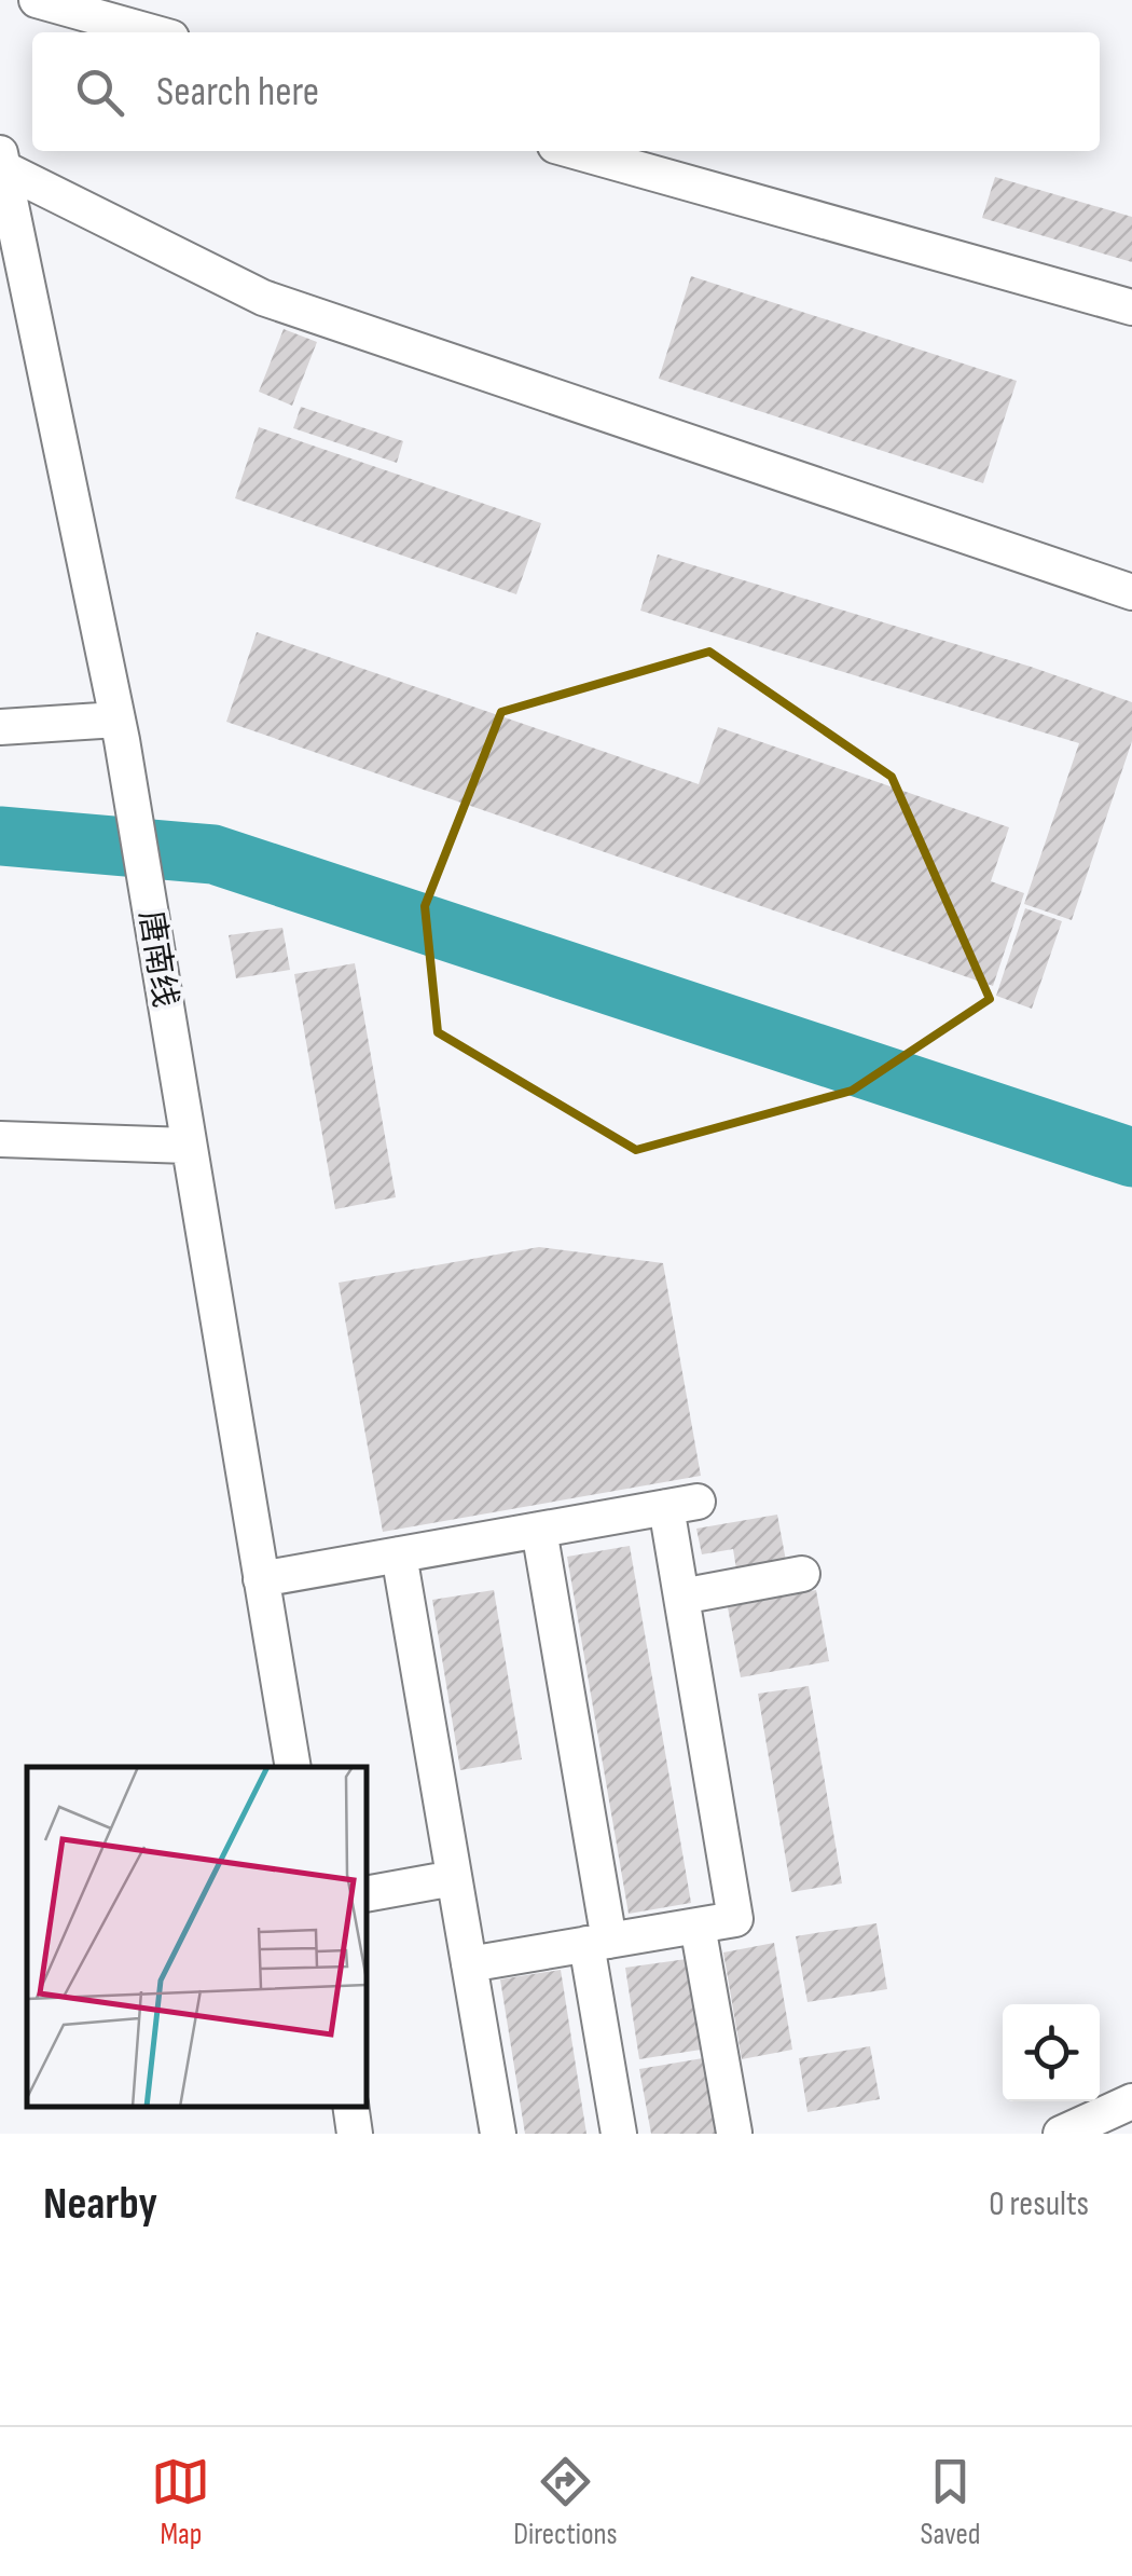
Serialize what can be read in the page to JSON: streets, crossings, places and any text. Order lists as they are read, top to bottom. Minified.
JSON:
{"streets":{"street":["唐南线"]},"page":{"search":"Search here","heading":["Nearby","0 results"],"nav":["Map","Directions","Saved"]}}
